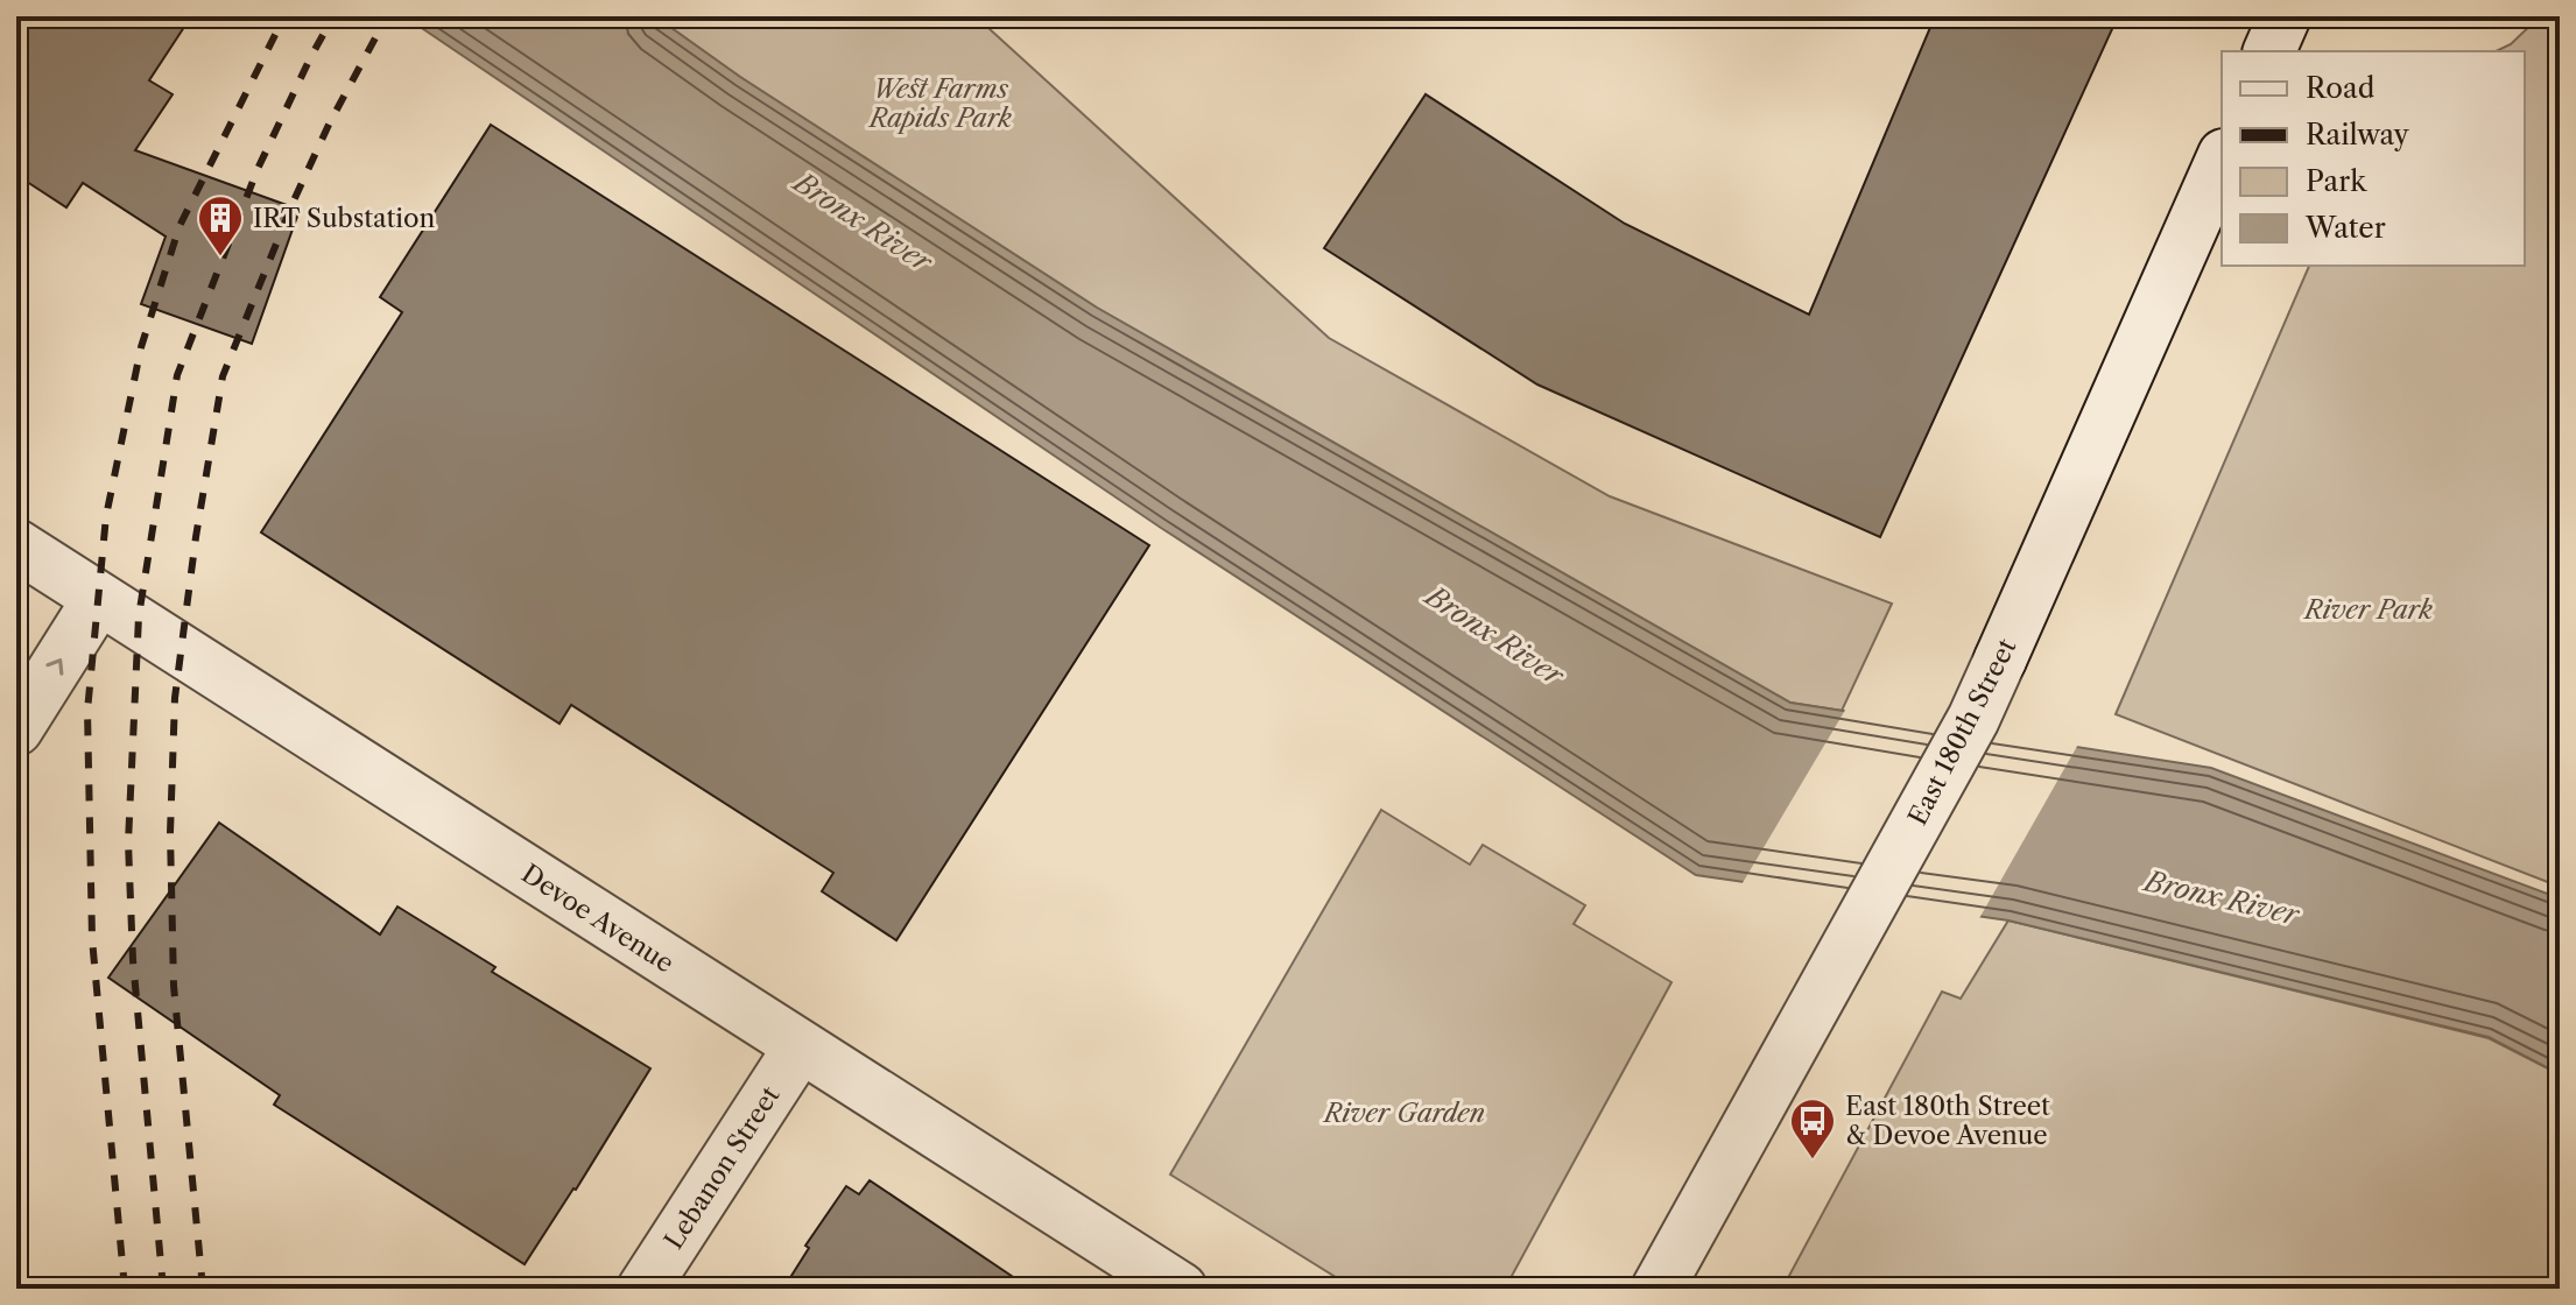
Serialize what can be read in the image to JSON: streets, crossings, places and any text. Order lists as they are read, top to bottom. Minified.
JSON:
{"streets":{"street":["East 180th Street","Devoe Avenue","Lebanon Street"]},"crossings":[["Devoe Avenue","Lebanon Street"]],"water":["Bronx River"],"parks":["West Farms Rapids Park","River Park","River Garden"],"places":{"building":["IRT Substation"],"bus stop":["East 180th Street & Devoe Avenue"]},"legend":["Road","Railway","Park","Water"]}
